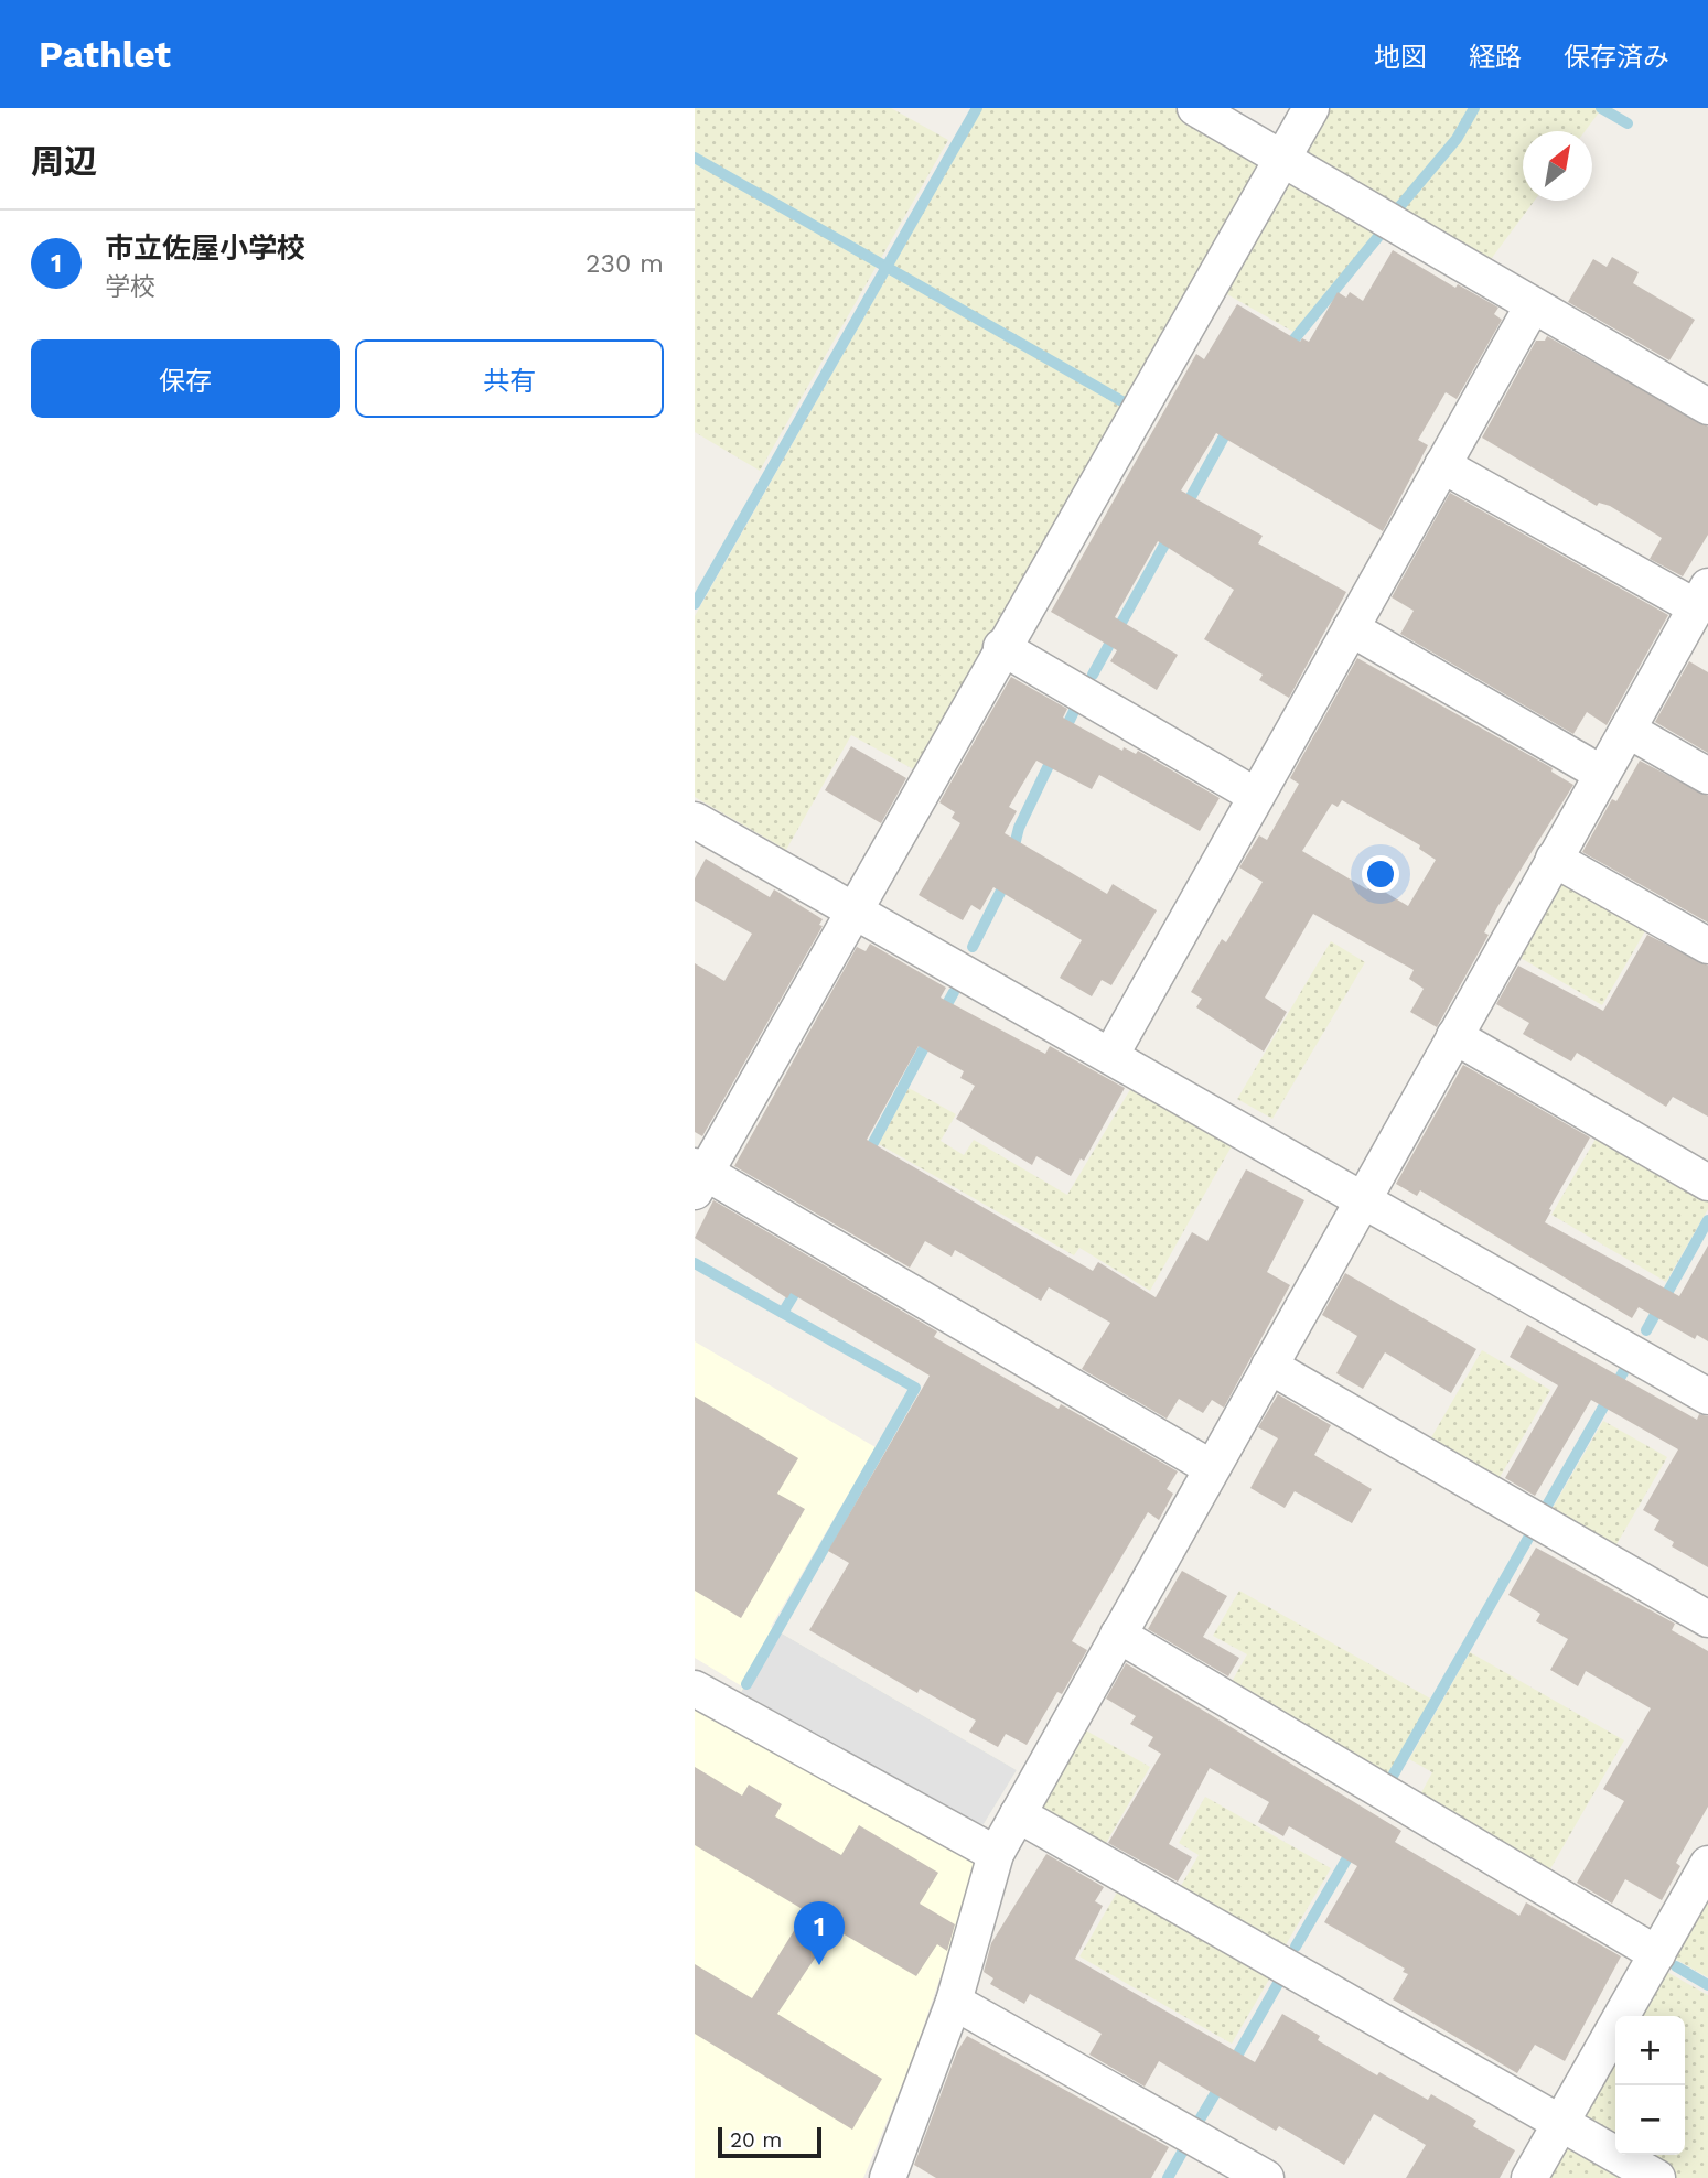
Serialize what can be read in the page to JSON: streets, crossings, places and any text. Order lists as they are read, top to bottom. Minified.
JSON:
{"scale_bar":"20 m","north":"top right","page":{"header":"Pathlet","nav":["地図","経路","保存済み"],"heading":"周辺","list":[{"mark":"1","name":"市立佐屋小学校","note":"学校","value":"230 m"}],"buttons":["保存","共有"],"pins":"1","map_buttons":["+","−"],"scale":"20 m"}}
